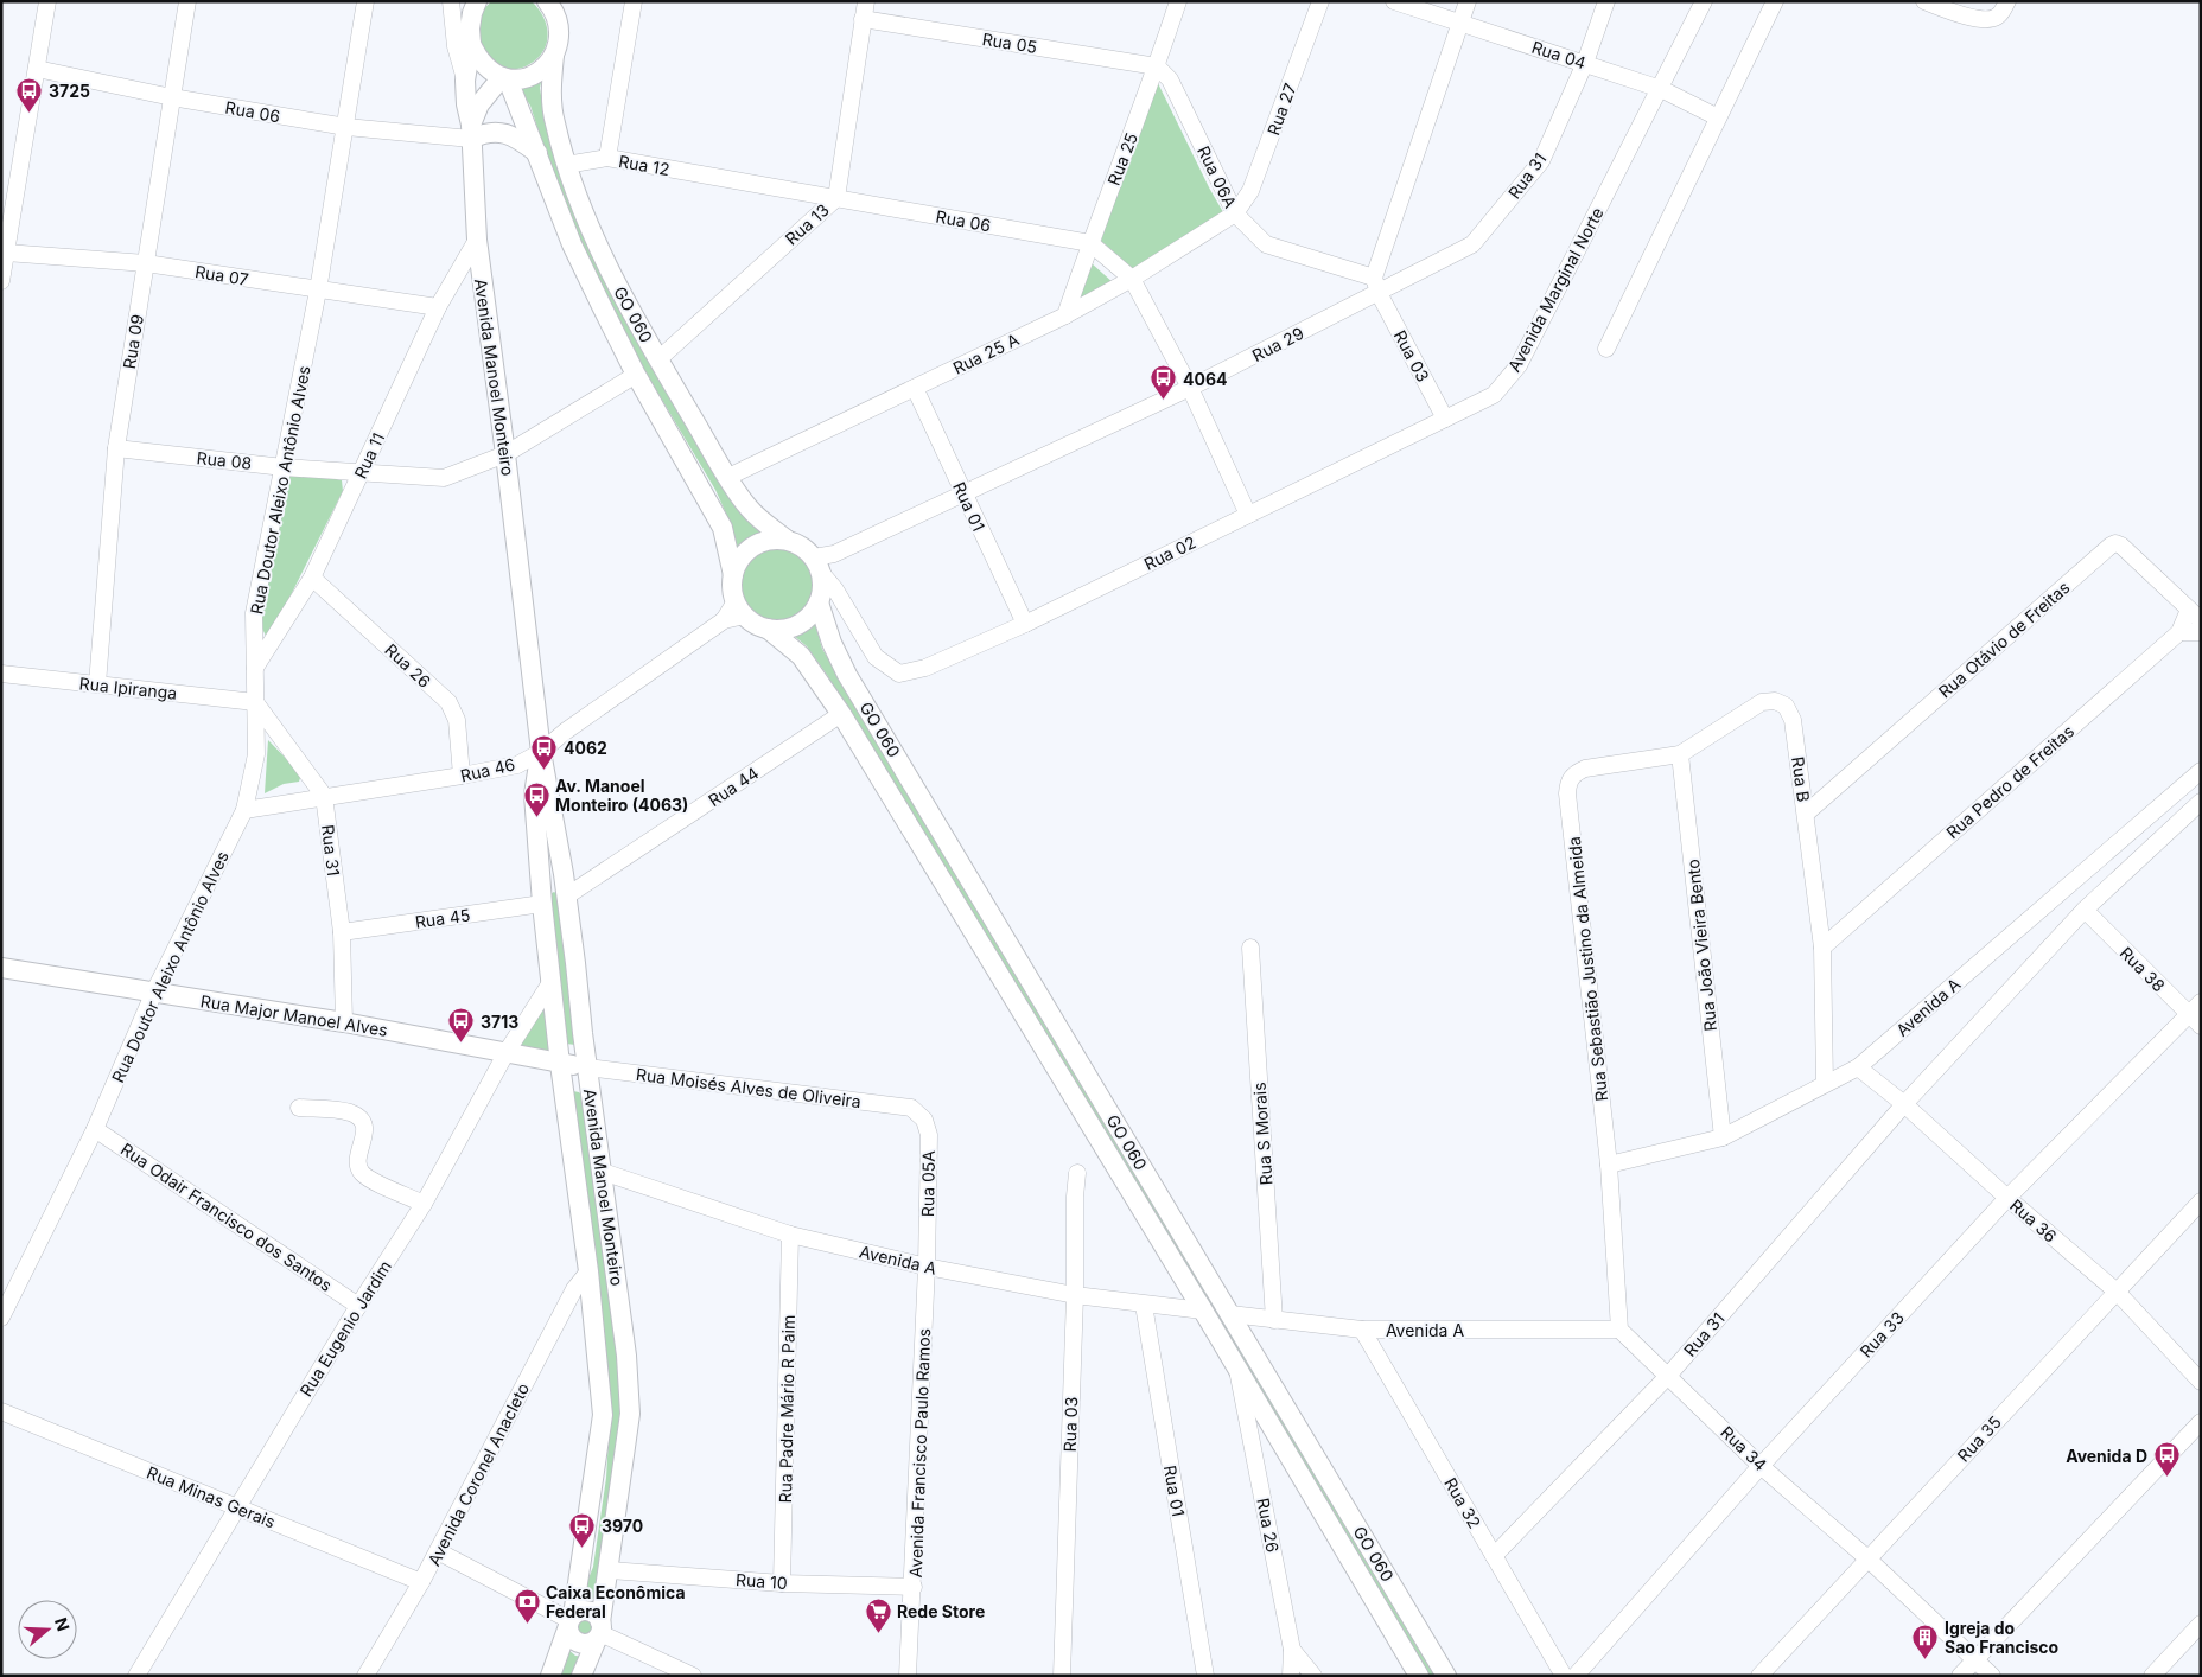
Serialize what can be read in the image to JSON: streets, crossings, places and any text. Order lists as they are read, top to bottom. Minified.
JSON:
{"streets":{"main road":["GO 060","Avenida Manoel Monteiro","Rua Major Manoel Alves"],"street":["Rua 05","Rua 04","Rua 27","Rua 06","Rua 25","Rua 12","Rua 31","Rua 06A","Rua 13","Rua 07","Avenida Marginal Norte","Rua 09","Rua 29","Rua 25 A","Rua 03","Rua 11","Rua 08","Rua Doutor Aleixo Antônio Alves","Rua 01","Rua 02","Rua Otávio de Freitas","Rua 26","Rua Ipiranga","Rua 46","Rua B","Rua Pedro de Freitas","Rua 44","Rua 45","Rua João Vieira Bento","Rua Sebastião Justino da Almeida","Rua 38","Avenida A","Rua Moisés Alves de Oliveira","Rua S Morais","Rua 05A","Rua Odair Francisco dos Santos","Rua 36","Rua Eugenio Jardim","Rua 33","Rua Padre Mário R Paim","Rua 35","Rua 34","Avenida Francisco Paulo Ramos","Avenida Coronel Anacleto","Rua Minas Gerais","Rua 32","Rua 10"]},"crossings":[["Rua 05","Rua 25"],["Rua 05","Rua 06A"],["Rua 05","Rua 13"],["Rua 04","Rua 31"],["Rua 04","Avenida Marginal Norte"],["Rua 27","Rua 06A"],["Rua 27","Rua 25 A"],["Rua 06","Rua 25"],["Rua 06","Rua 12"],["Rua 06","Rua 13"],["Rua 06","Rua 09"],["Rua 06","Avenida Manoel Monteiro"],["Rua 06","Rua Doutor Aleixo Antônio Alves"],["Rua 25","Rua 06A"],["Rua 25","Rua 25 A"],["Rua 12","Rua 13"],["Rua 31","Rua 06A"],["Rua 31","Rua 29"],["Rua 31","Rua 03"],["Rua 31","Rua Doutor Aleixo Antônio Alves"],["Rua 31","Rua Ipiranga"],["Rua 31","Rua 46"],["Rua 31","Rua 45"],["Rua 31","Rua Major Manoel Alves"],["Rua 31","Rua 36"],["Rua 31","Rua 34"],["Rua 31","Rua 32"],["Rua 06A","Rua 29"],["Rua 06A","Rua 25 A"],["Rua 06A","Rua 03"],["Rua 13","GO 060"],["Rua 07","Rua 09"],["Rua 07","Rua 11"],["Rua 07","Rua Doutor Aleixo Antônio Alves"],["Avenida Marginal Norte","Rua 03"],["Avenida Marginal Norte","Rua 02"],["GO 060","Rua 29"],["GO 060","Rua 25 A"],["GO 060","Rua 02"],["GO 060","Rua 26"],["GO 060","Rua 46"],["GO 060","Rua 44"],["GO 060","Avenida A"],["Rua 09","Rua 08"],["Rua 09","Rua Ipiranga"],["Rua 29","Rua 03"],["Rua 29","Rua 01"],["Rua 29","Rua 02"],["Rua 29","Rua 46"],["Rua 25 A","Rua 01"],["Rua 03","Avenida A"],["Avenida Manoel Monteiro","Rua 11"],["Avenida Manoel Monteiro","Rua 08"],["Avenida Manoel Monteiro","Rua 46"],["Avenida Manoel Monteiro","Rua 44"],["Avenida Manoel Monteiro","Rua 45"],["Avenida Manoel Monteiro","Avenida A"],["Avenida Manoel Monteiro","Rua Major Manoel Alves"],["Avenida Manoel Monteiro","Rua Moisés Alves de Oliveira"],["Avenida Manoel Monteiro","Rua Eugenio Jardim"],["Avenida Manoel Monteiro","Avenida Coronel Anacleto"],["Avenida Manoel Monteiro","Rua 10"],["Rua 11","Rua 08"],["Rua 11","Rua Doutor Aleixo Antônio Alves"],["Rua 11","Rua 26"],["Rua 08","Rua Doutor Aleixo Antônio Alves"],["Rua Doutor Aleixo Antônio Alves","Rua Ipiranga"],["Rua Doutor Aleixo Antônio Alves","Rua 46"],["Rua Doutor Aleixo Antônio Alves","Rua Major Manoel Alves"],["Rua Doutor Aleixo Antônio Alves","Rua Odair Francisco dos Santos"],["Rua 01","Rua 02"],["Rua 01","Avenida A"],["Rua 02","Rua 46"],["Rua Otávio de Freitas","Rua B"],["Rua Otávio de Freitas","Rua Pedro de Freitas"],["Rua 26","Rua 46"],["Rua B","Rua Pedro de Freitas"],["Rua B","Rua João Vieira Bento"],["Rua B","Rua Sebastião Justino da Almeida"],["Rua B","Avenida A"],["Rua João Vieira Bento","Avenida A"],["Rua Sebastião Justino da Almeida","Avenida A"],["Rua 38","Rua 33"],["Avenida A","Rua S Morais"],["Avenida A","Rua 05A"],["Avenida A","Rua 36"],["Avenida A","Rua Padre Mário R Paim"],["Avenida A","Rua 34"],["Avenida A","Avenida Francisco Paulo Ramos"],["Avenida A","Rua 32"],["Rua Major Manoel Alves","Rua Moisés Alves de Oliveira"],["Rua Major Manoel Alves","Rua Eugenio Jardim"],["Rua Moisés Alves de Oliveira","Rua 05A"],["Rua 05A","Avenida Francisco Paulo Ramos"],["Rua Odair Francisco dos Santos","Rua Eugenio Jardim"],["Rua 36","Rua 33"],["Rua 36","Rua 35"],["Rua Eugenio Jardim","Rua Minas Gerais"],["Rua 33","Rua 34"],["Rua Padre Mário R Paim","Rua 10"],["Rua 35","Rua 34"],["Avenida Francisco Paulo Ramos","Rua 10"],["Avenida Coronel Anacleto","Rua Minas Gerais"]],"places":{"bus stop":["3725","4064","4062","Av. Manoel Monteiro (4063)","3713","Avenida D","3970"],"bank":["Caixa Econômica Federal"],"supermarket":["Rede Store"],"building":["Igreja do Sao Francisco"]},"north":"right"}
